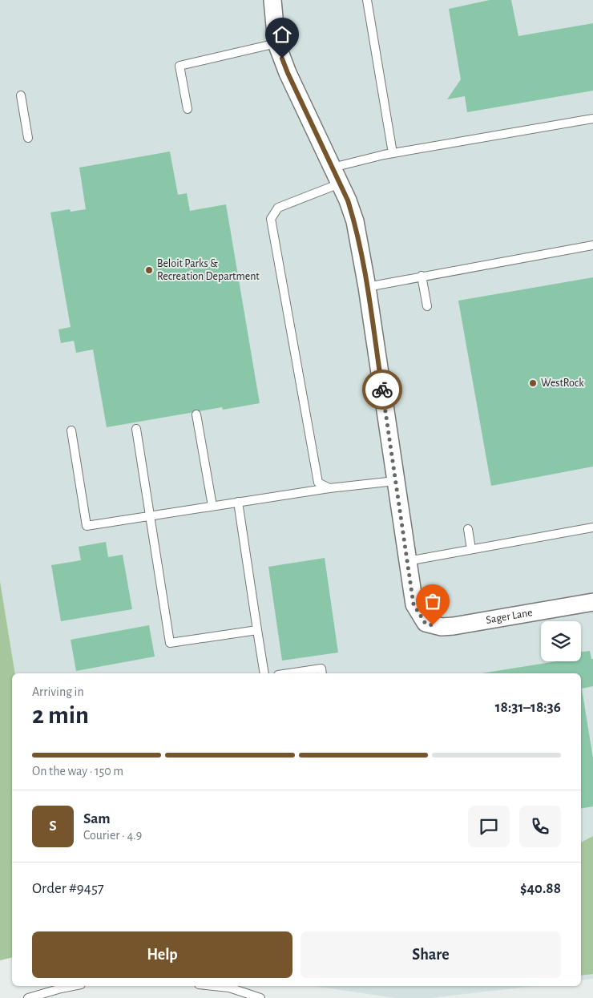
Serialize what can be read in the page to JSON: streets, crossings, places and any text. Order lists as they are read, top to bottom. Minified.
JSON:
{"streets":{"street":["Sager Lane"]},"places":["Beloit Parks & Recreation Department","WestRock"],"page":{"heading":["2 min","Arriving in","18:31–18:36"],"panel":["Sam","Courier · 4.9","Order #9457","$40.88"],"bar":"On the way · 150 m","round":"S","buttons":["Help","Share"]}}
